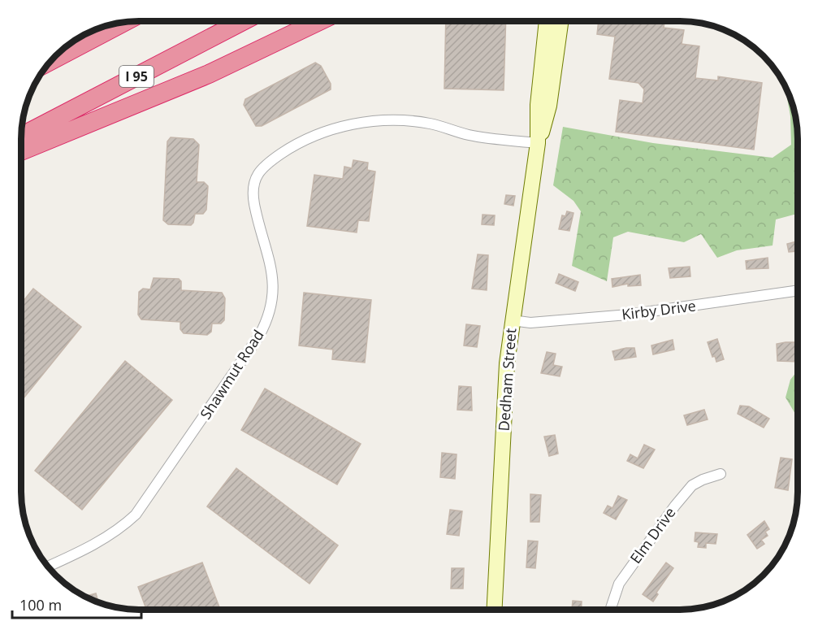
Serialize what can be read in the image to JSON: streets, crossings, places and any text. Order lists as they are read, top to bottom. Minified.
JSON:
{"streets":{"highway":["I 95"],"main road":["Dedham Street"],"street":["Kirby Drive","Shawmut Road","Elm Drive"]},"crossings":[["Kirby Drive","Dedham Street"],["Shawmut Road","Dedham Street"]],"scale_bar":"100 m"}
